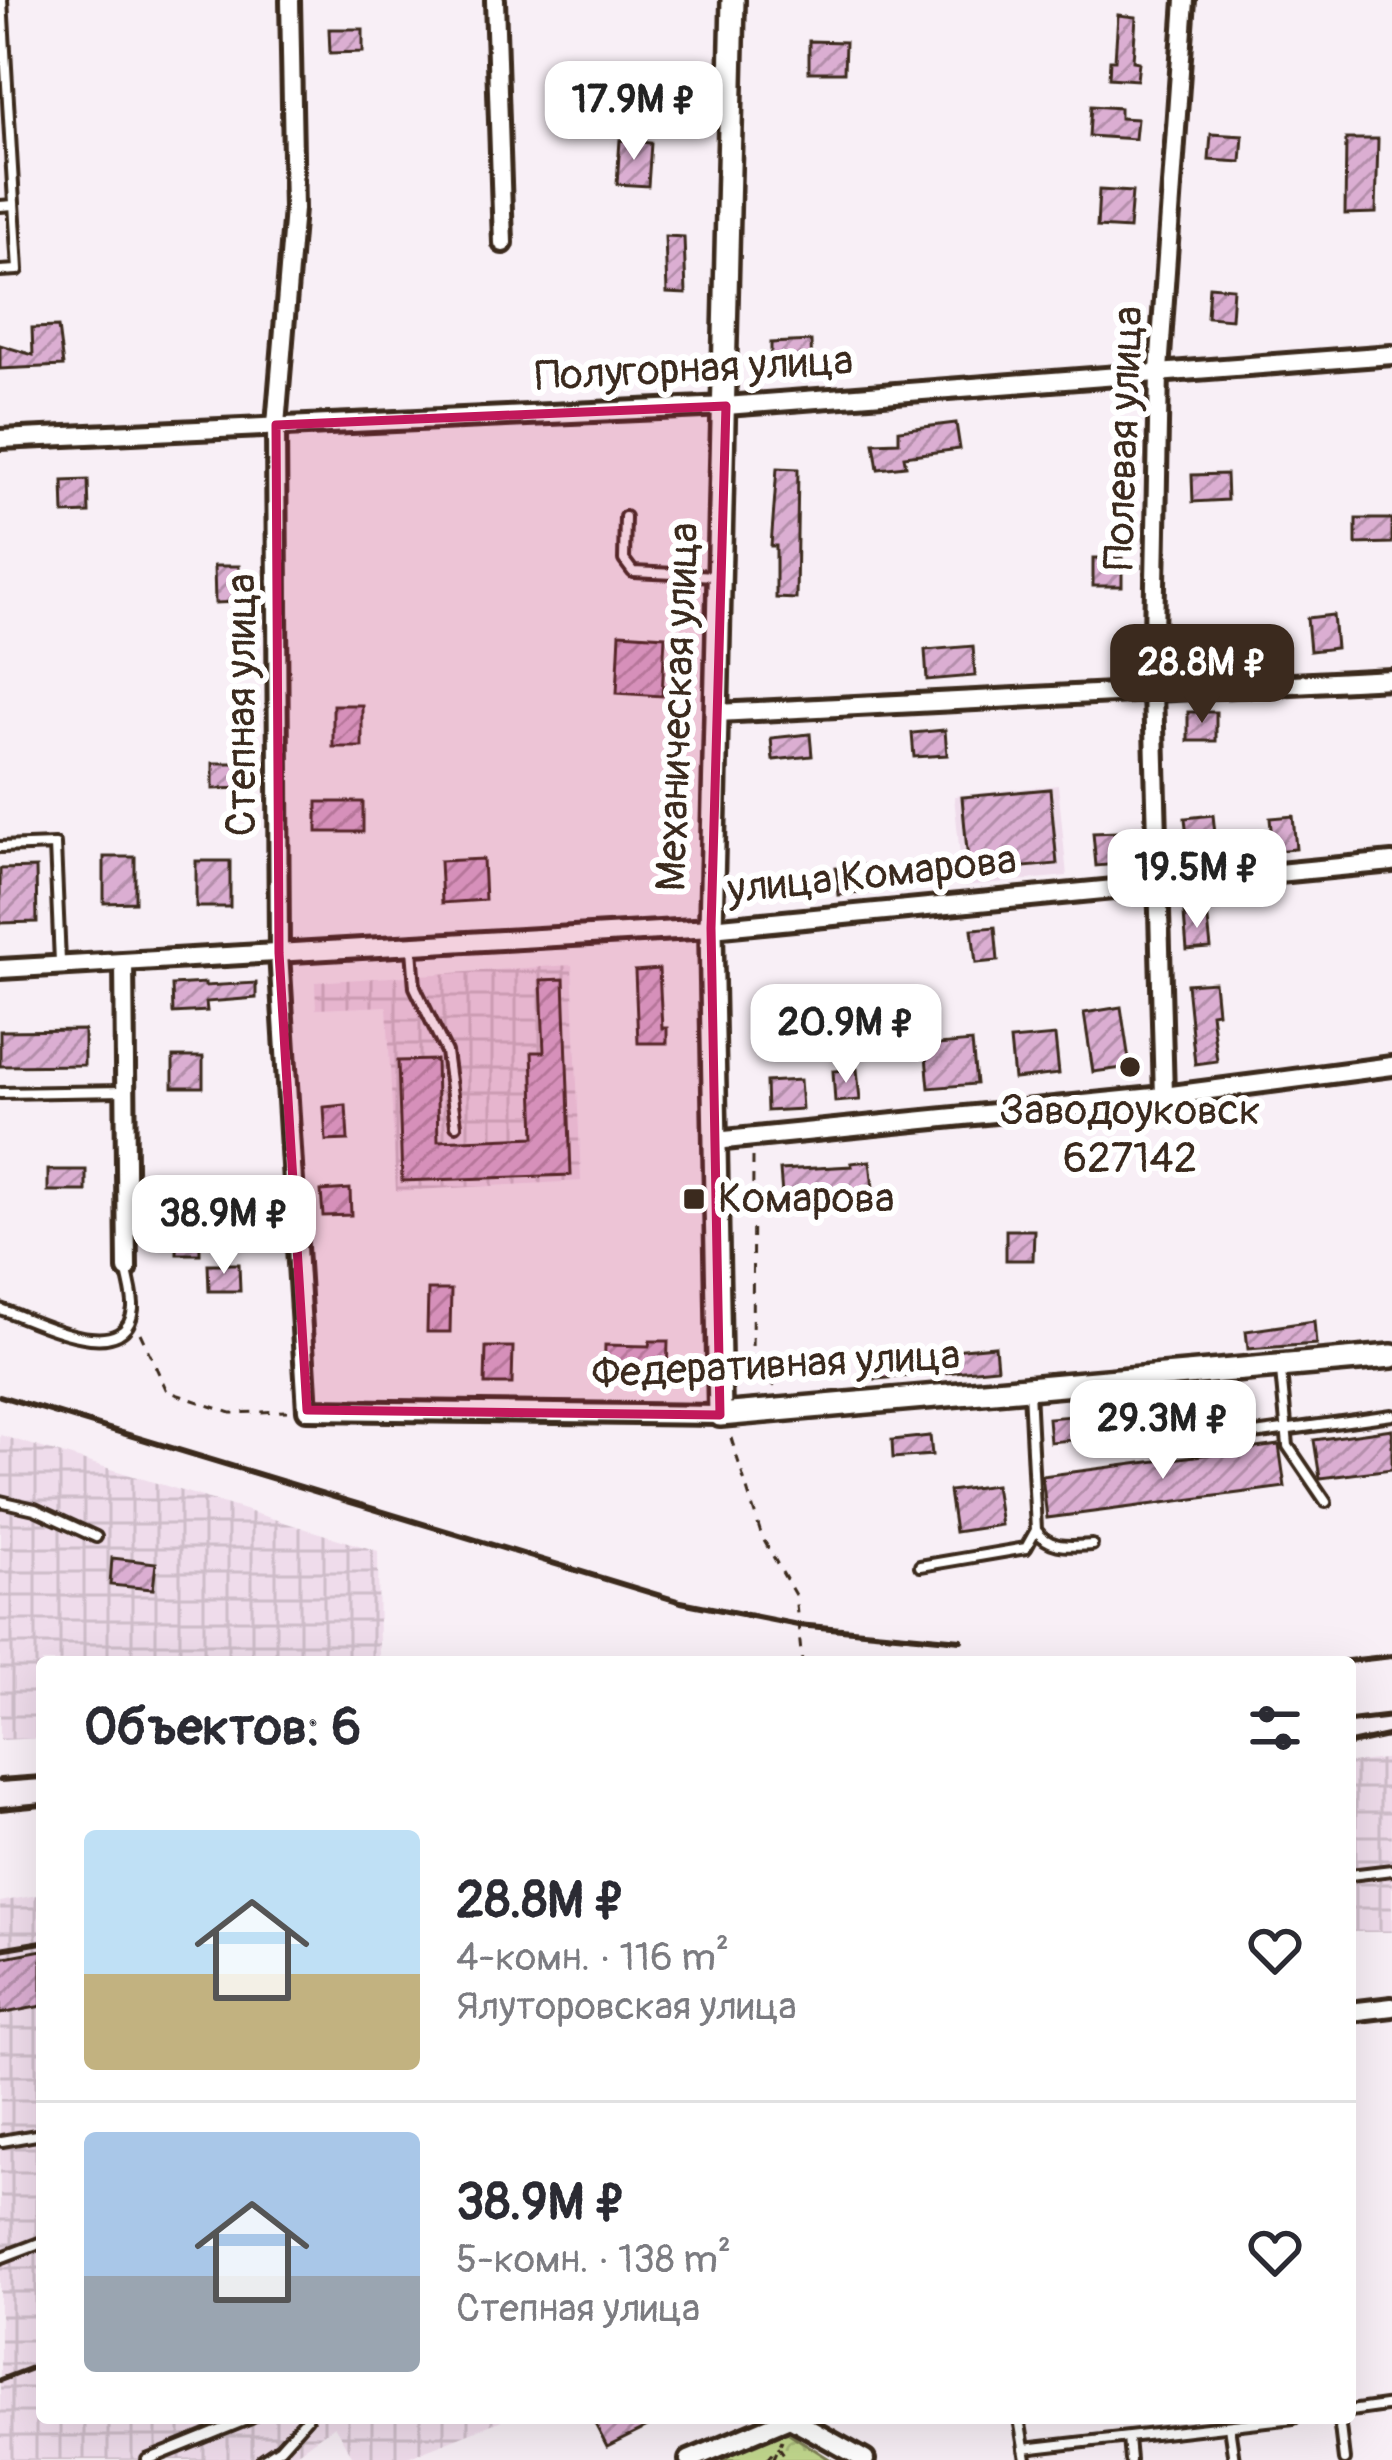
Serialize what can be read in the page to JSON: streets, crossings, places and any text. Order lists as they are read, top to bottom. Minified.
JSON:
{"streets":{"street":["Полугорная улица","Полевая улица","Степная улица","Механическая улица","улица Комарова","Федеративная улица"]},"crossings":[["Полугорная улица","Полевая улица"],["Полугорная улица","Степная улица"],["Полугорная улица","Механическая улица"],["Полевая улица","улица Комарова"],["Степная улица","улица Комарова"],["Степная улица","Федеративная улица"],["Механическая улица","улица Комарова"],["Механическая улица","Федеративная улица"]],"places":{"other":["Заводоуковск 627142"],"transit":["Комарова"]},"page":{"price":["17.9M ₽","28.8M ₽","19.5M ₽","20.9M ₽","38.9M ₽","29.3M ₽"],"heading":"Объектов: 6","list":[{"name":"28.8M ₽","note":"4-комн. · 116 m² · Ялуторовская улица"},{"name":"38.9M ₽","note":"5-комн. · 138 m² · Степная улица"}]}}
